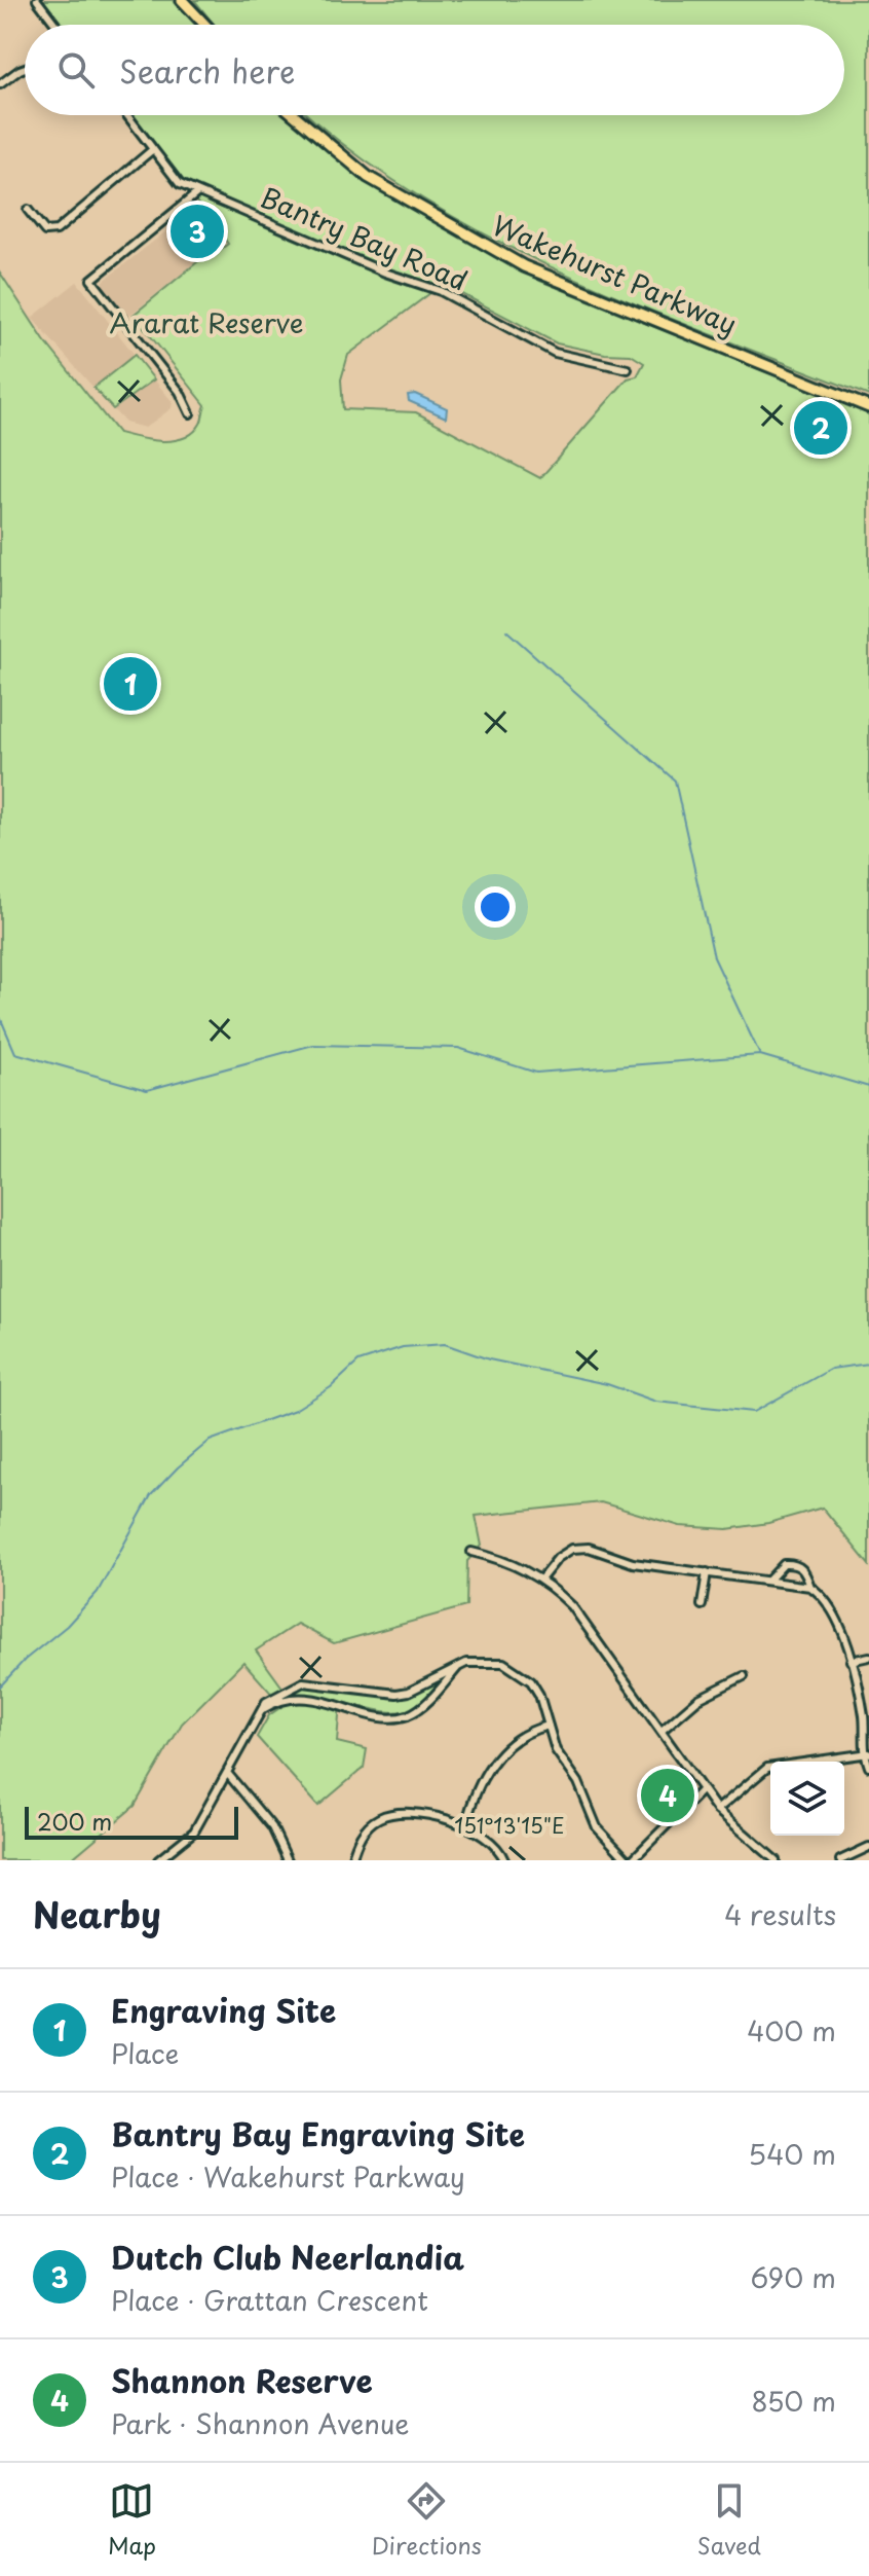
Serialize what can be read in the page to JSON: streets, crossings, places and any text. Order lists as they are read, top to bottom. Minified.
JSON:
{"streets":{"main road":["Wakehurst Parkway"],"street":["Bantry Bay Road"]},"parks":["Ararat Reserve"],"scale_bar":"200 m","page":{"search":"Search here","pins":["3","2","1","4"],"scale":"200 m","heading":["Nearby","4 results"],"list":[{"mark":"1","name":"Engraving Site","note":"Place","value":"400 m"},{"mark":"2","name":"Bantry Bay Engraving Site","note":"Place · Wakehurst Parkway","value":"540 m"},{"mark":"3","name":"Dutch Club Neerlandia","note":"Place · Grattan Crescent","value":"690 m"},{"mark":"4","name":"Shannon Reserve","note":"Park · Shannon Avenue","value":"850 m"}],"nav":["Map","Directions","Saved"]},"coordinates":["151°13'15\"E"]}
